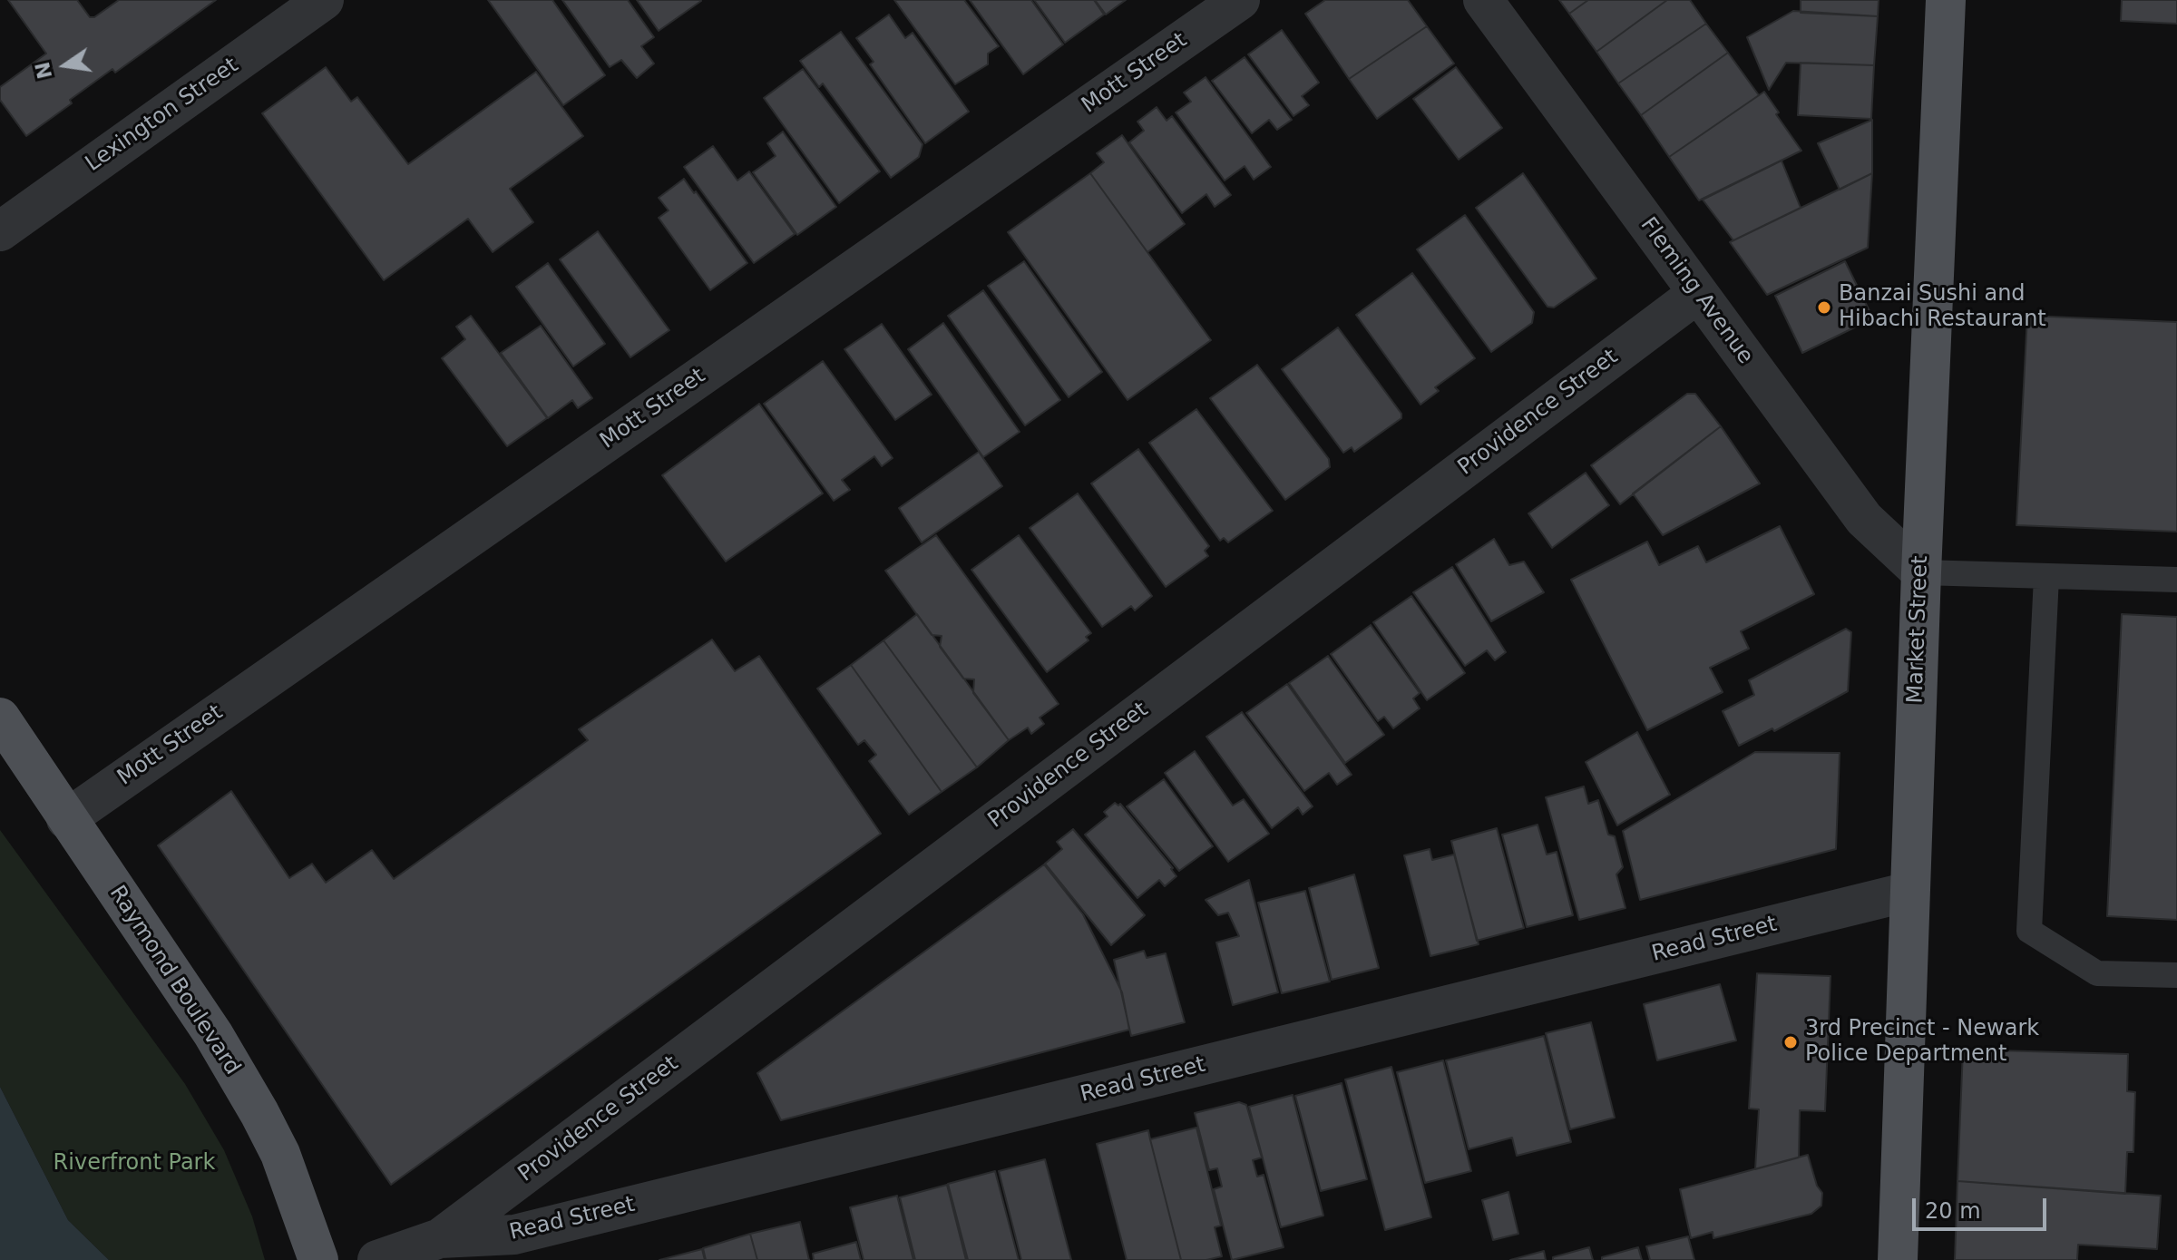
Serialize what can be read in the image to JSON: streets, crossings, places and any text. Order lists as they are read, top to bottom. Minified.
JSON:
{"streets":{"main road":["Market Street","Raymond Boulevard"],"street":["Mott Street","Lexington Street","Fleming Avenue","Providence Street","Read Street"]},"crossings":[["Mott Street","Raymond Boulevard"],["Fleming Avenue","Providence Street"],["Fleming Avenue","Market Street"],["Providence Street","Read Street"],["Market Street","Read Street"]],"parks":["Riverfront Park"],"places":["Banzai Sushi and Hibachi Restaurant","3rd Precinct - Newark Police Department"],"scale_bar":"20 m","north":"left"}
